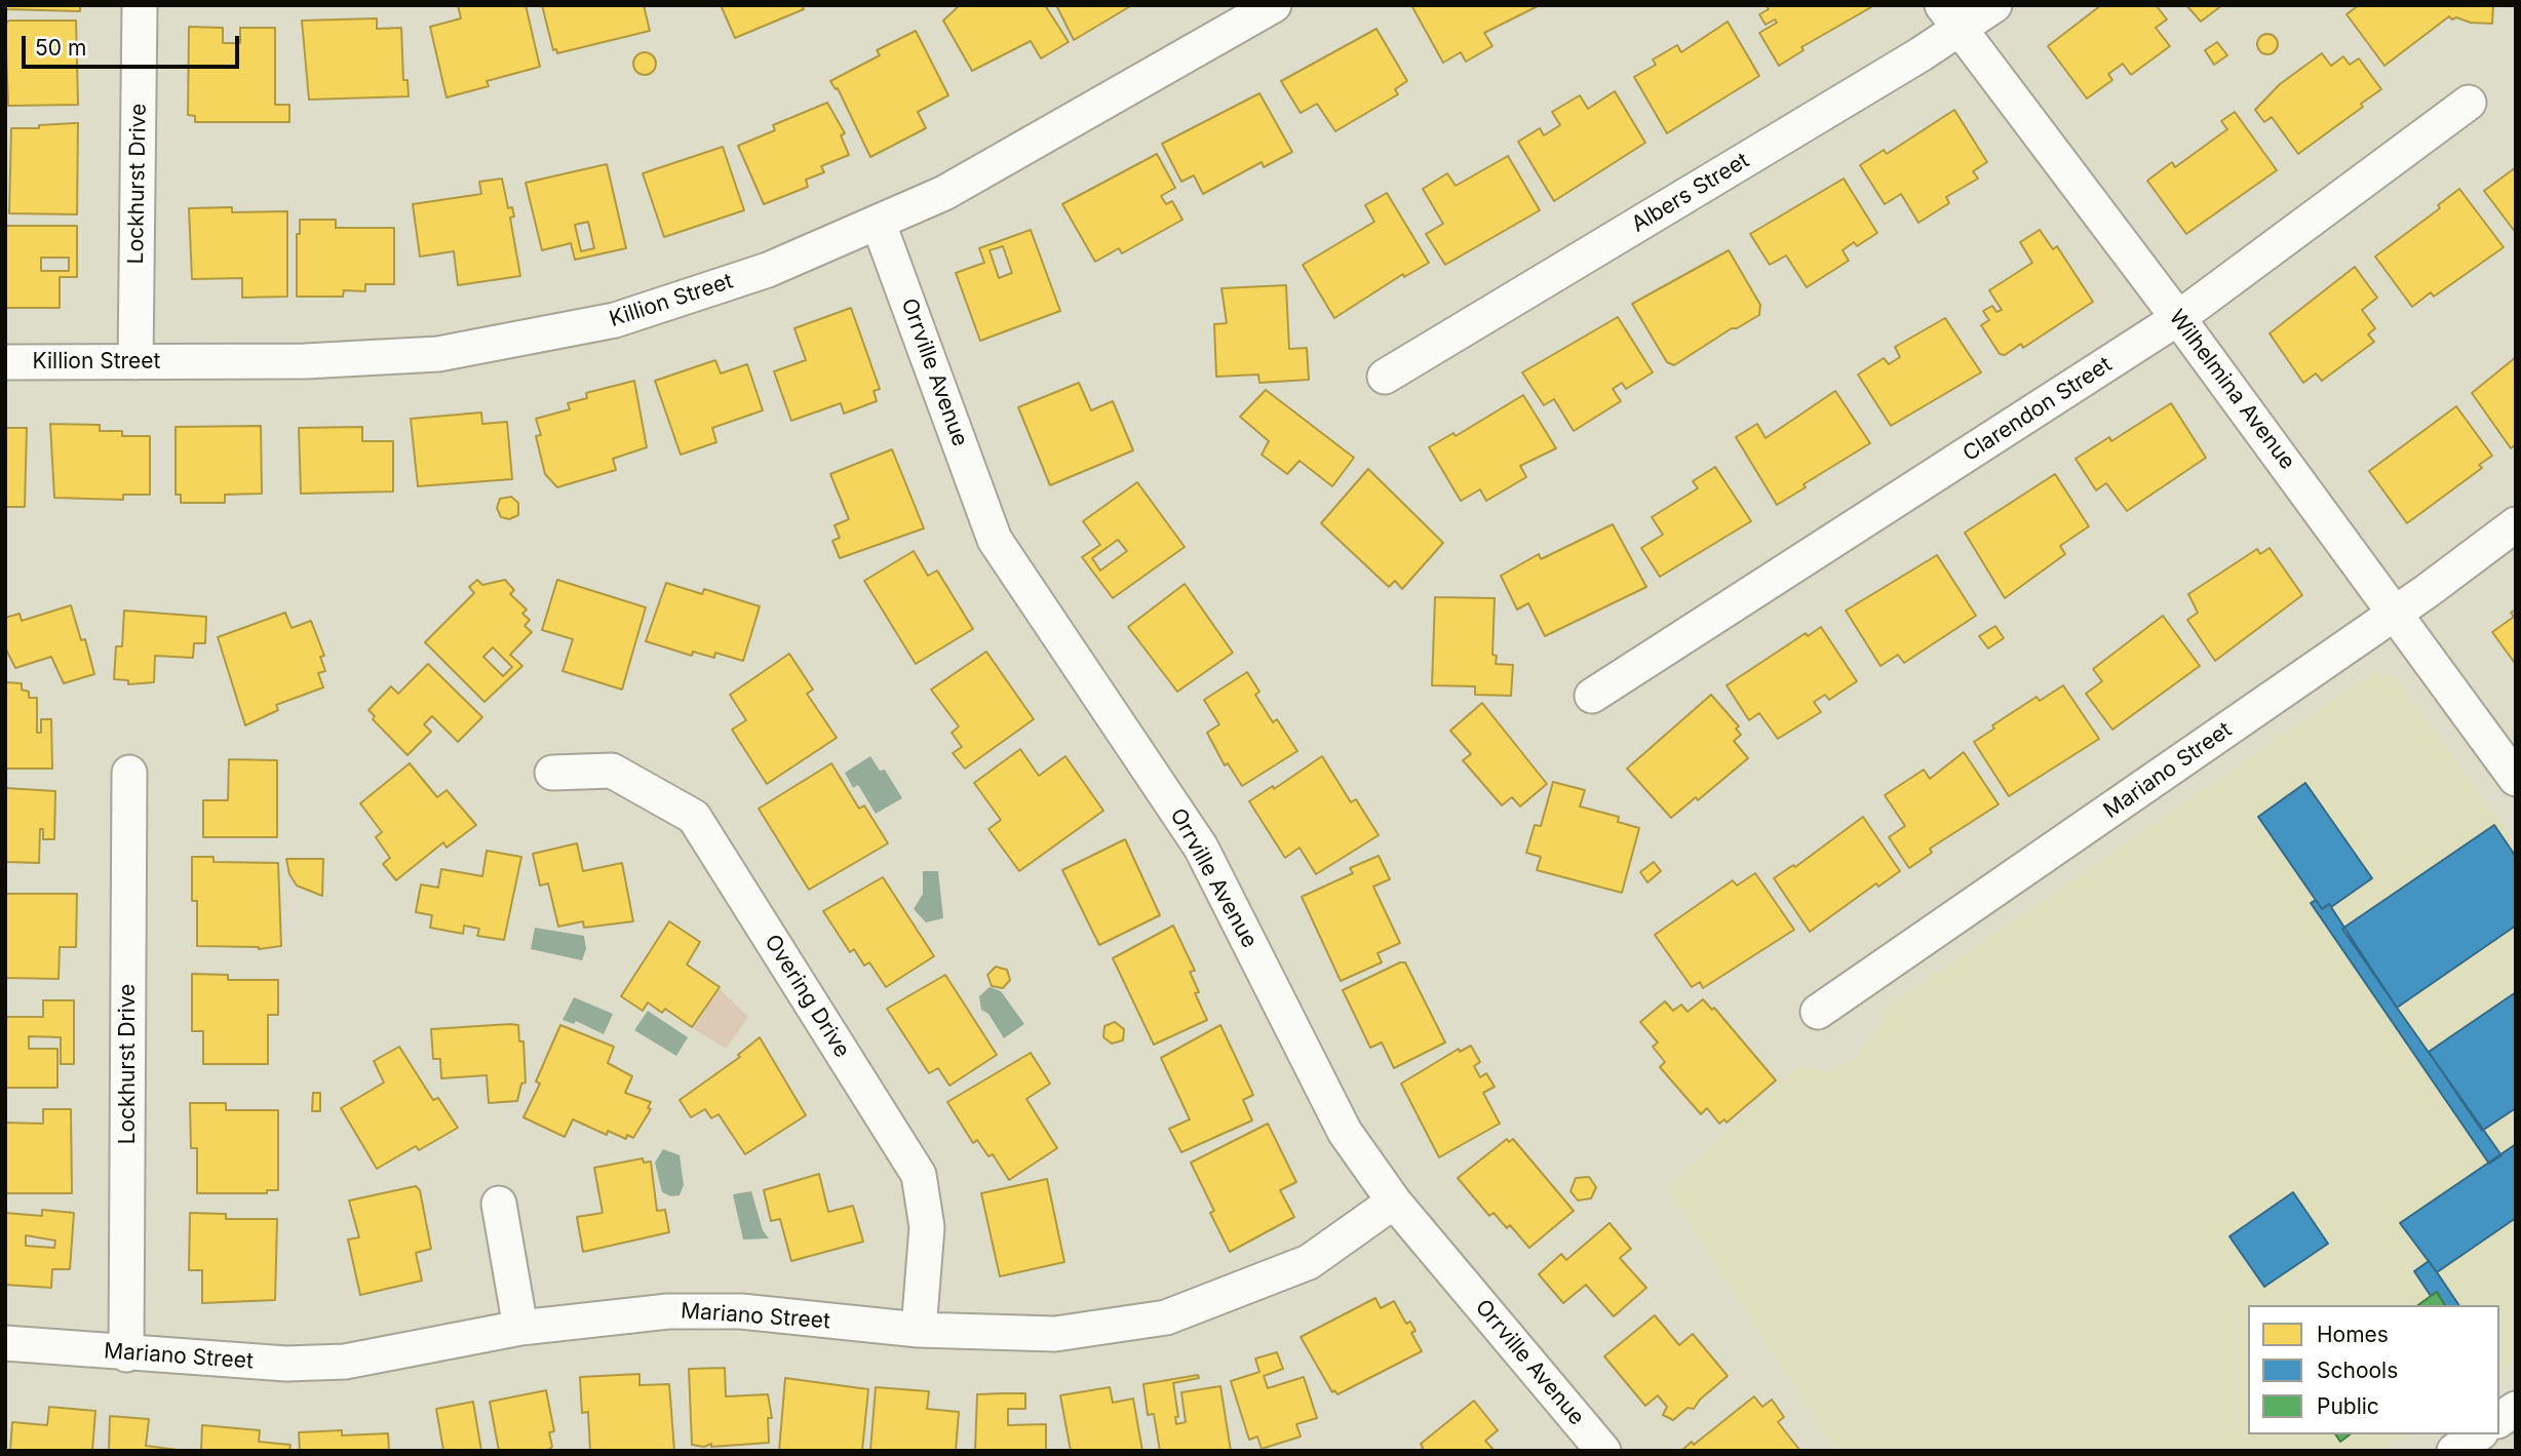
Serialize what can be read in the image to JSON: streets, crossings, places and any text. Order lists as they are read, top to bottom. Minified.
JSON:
{"streets":{"street":["Lockhurst Drive","Albers Street","Killion Street","Orrville Avenue","Wilhelmina Avenue","Clarendon Street","Mariano Street","Overing Drive"]},"crossings":[["Lockhurst Drive","Killion Street"],["Lockhurst Drive","Mariano Street"],["Albers Street","Wilhelmina Avenue"],["Killion Street","Orrville Avenue"],["Orrville Avenue","Mariano Street"],["Wilhelmina Avenue","Clarendon Street"],["Wilhelmina Avenue","Mariano Street"],["Mariano Street","Overing Drive"]],"legend":["Homes","Schools","Public"],"scale_bar":"50 m"}
